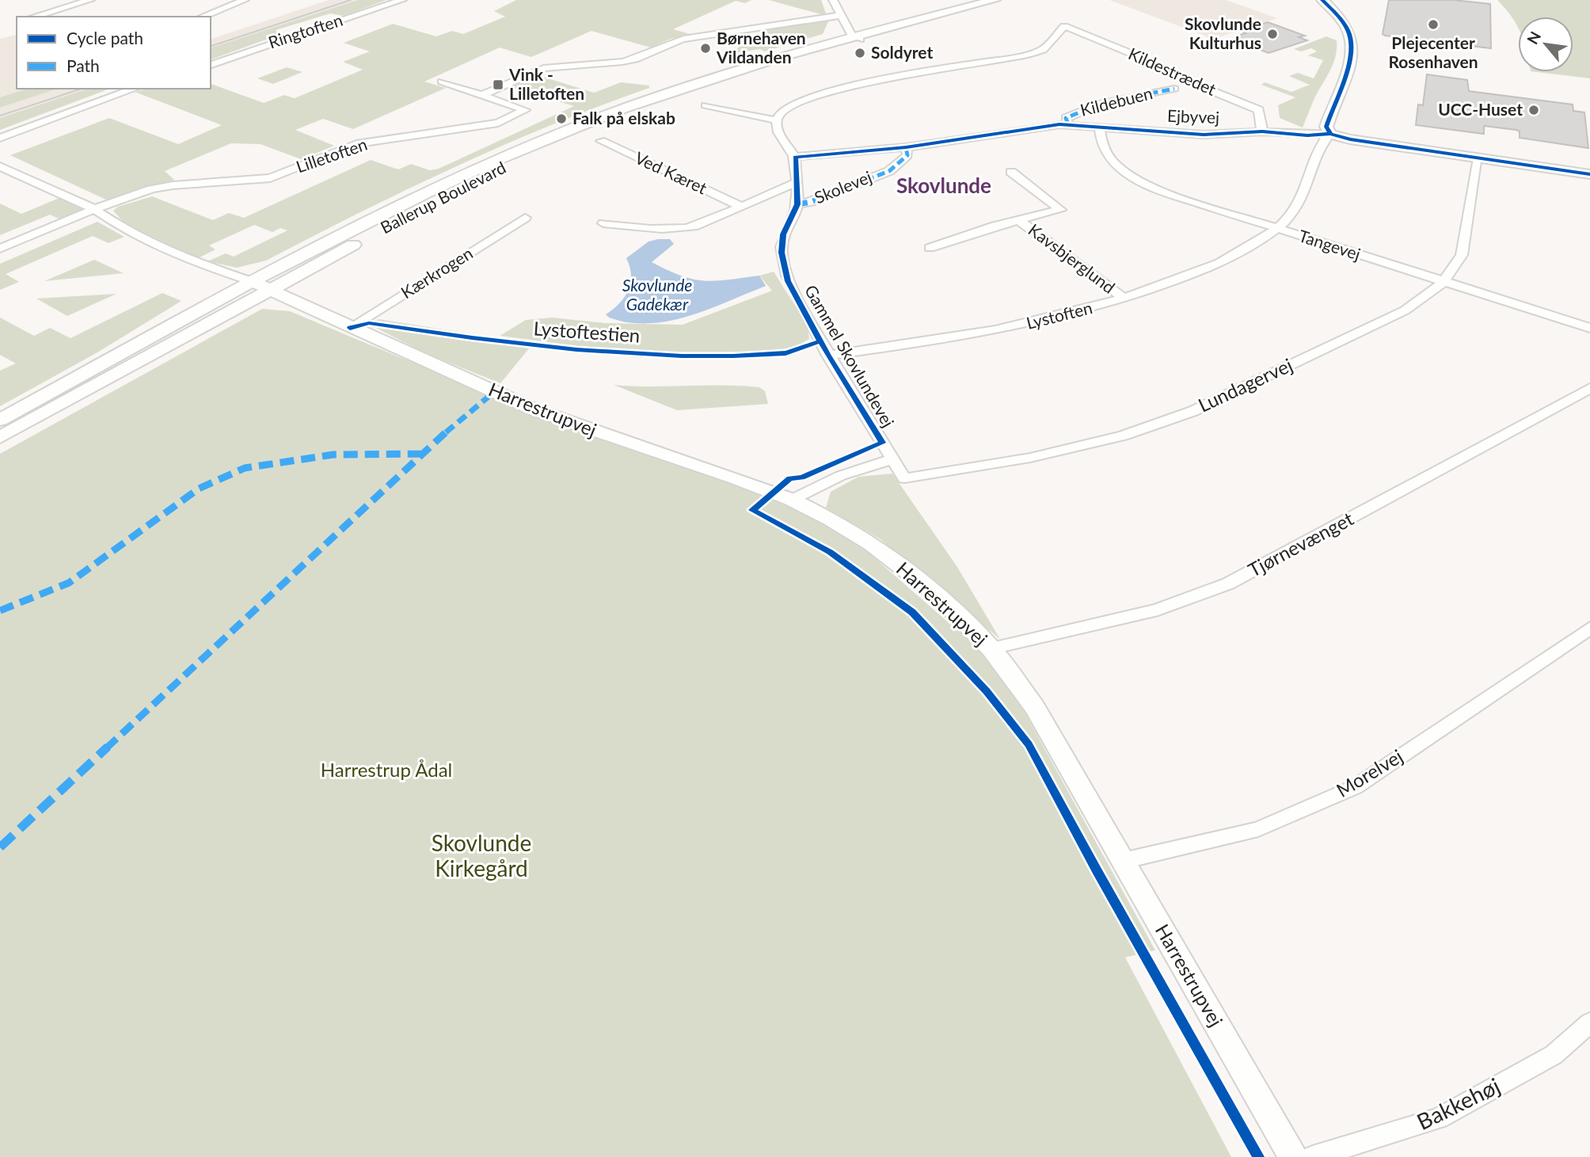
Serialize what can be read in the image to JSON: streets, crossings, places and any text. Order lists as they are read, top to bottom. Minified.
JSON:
{"streets":{"street":["Ringtoften","Kildestrædet","Kildebuen","Ejbyvej","Lilletoften","Ved Kæret","Skolevej","Ballerup Boulevard","Tangevej","Kavsbjerglund","Kærkrogen","Lystoften","Gammel Skovlundevej","Lundagervej","Harrestrupvej","Tjørnevænget","Morelvej","Bakkehøj"],"cycle path":["Lystoftestien"]},"crossings":[["Kildestrædet","Ejbyvej"],["Kildebuen","Ejbyvej"],["Ejbyvej","Skolevej"],["Ejbyvej","Tangevej"],["Ejbyvej","Lystoften"],["Ejbyvej","Gammel Skovlundevej"],["Ejbyvej","Lundagervej"],["Ved Kæret","Gammel Skovlundevej"],["Skolevej","Gammel Skovlundevej"],["Ballerup Boulevard","Harrestrupvej"],["Tangevej","Lystoften"],["Tangevej","Lundagervej"],["Kavsbjerglund","Lystoften"],["Kærkrogen","Harrestrupvej"],["Lystoften","Gammel Skovlundevej"],["Gammel Skovlundevej","Lundagervej"],["Harrestrupvej","Tjørnevænget"],["Harrestrupvej","Morelvej"]],"districts":["Skovlunde"],"water":["Skovlunde Gadekær"],"parks":["Harrestrup Ådal","Skovlunde Kirkegård"],"places":{"other":["Plejecenter Rosenhaven","Skovlunde Kulturhus","Børnehaven Vildanden","Soldyret","UCC-Huset","Falk på elskab"],"transit":["Vink - Lilletoften"]},"legend":["Cycle path","Path"],"north":"top left"}
